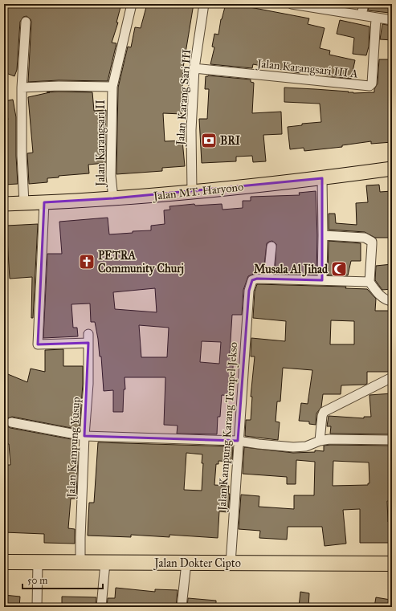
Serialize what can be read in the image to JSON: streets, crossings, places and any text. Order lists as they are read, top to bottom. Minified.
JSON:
{"streets":{"highway":["Jalan Dokter Cipto"],"main road":["Jalan MT. Haryono"],"street":["Jalan Karangsari III A","Jalan Karang Sari III","Jalan Karangsari II","Jalan Kampung Karang Tempel Jekso","Jalan Kampung Yusup"]},"crossings":[["Jalan Karangsari III A","Jalan Karang Sari III"],["Jalan Karang Sari III","Jalan MT. Haryono"],["Jalan Karangsari II","Jalan MT. Haryono"],["Jalan MT. Haryono","Jalan Kampung Yusup"],["Jalan Kampung Karang Tempel Jekso","Jalan Dokter Cipto"],["Jalan Kampung Yusup","Jalan Dokter Cipto"]],"places":{"bank":["BRI"],"church":["PETRA Community Churj"],"mosque":["Musala Al Jihad"]},"scale_bar":"50 m"}
